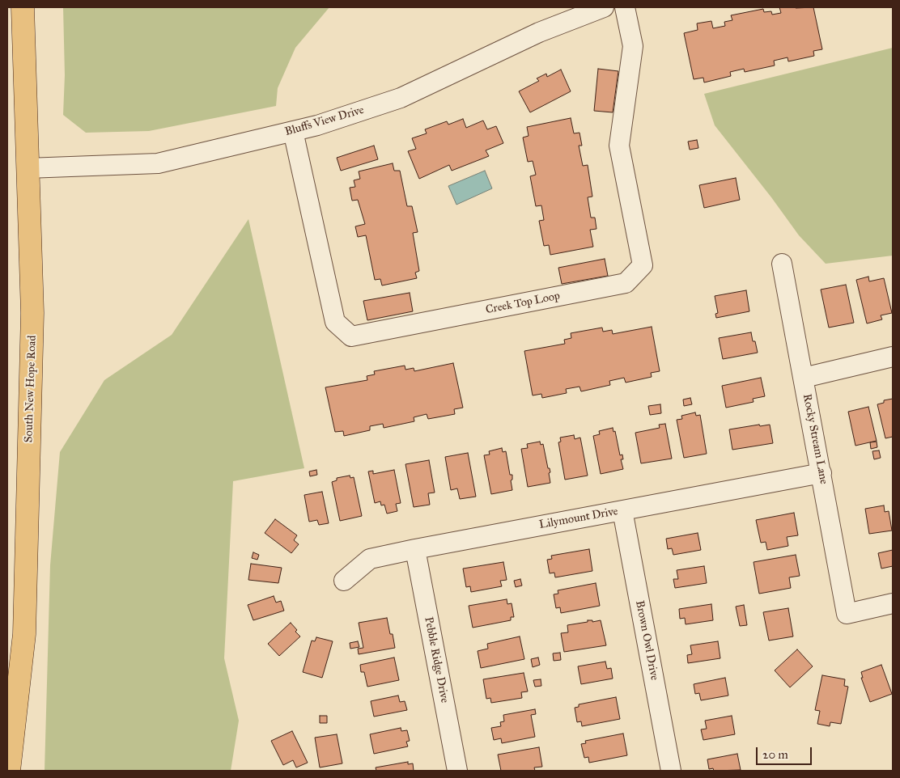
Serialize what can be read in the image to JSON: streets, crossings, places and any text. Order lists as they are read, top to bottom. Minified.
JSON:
{"streets":{"main road":["South New Hope Road"],"street":["Bluffs View Drive","Creek Top Loop","Rocky Stream Lane","Lilymount Drive","Brown Owl Drive","Pebble Ridge Drive"]},"crossings":[["Bluffs View Drive","Creek Top Loop"],["Bluffs View Drive","South New Hope Road"],["Rocky Stream Lane","Lilymount Drive"],["Lilymount Drive","Brown Owl Drive"],["Lilymount Drive","Pebble Ridge Drive"]],"scale_bar":"20 m"}
